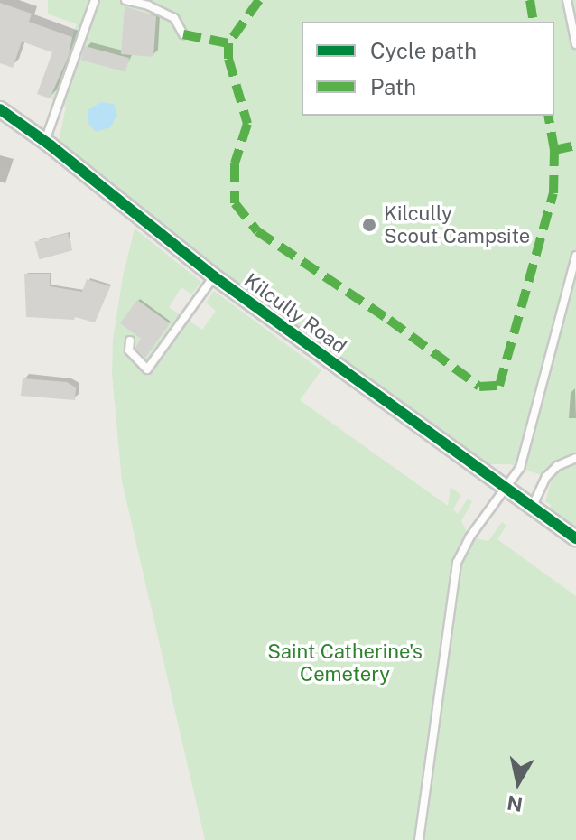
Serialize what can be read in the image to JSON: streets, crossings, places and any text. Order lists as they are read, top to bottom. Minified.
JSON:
{"streets":{"street":["Kilcully Road"]},"parks":["Saint Catherine's Cemetery"],"places":["Kilcully Scout Campsite"],"legend":["Cycle path","Path"],"north":"bottom"}
